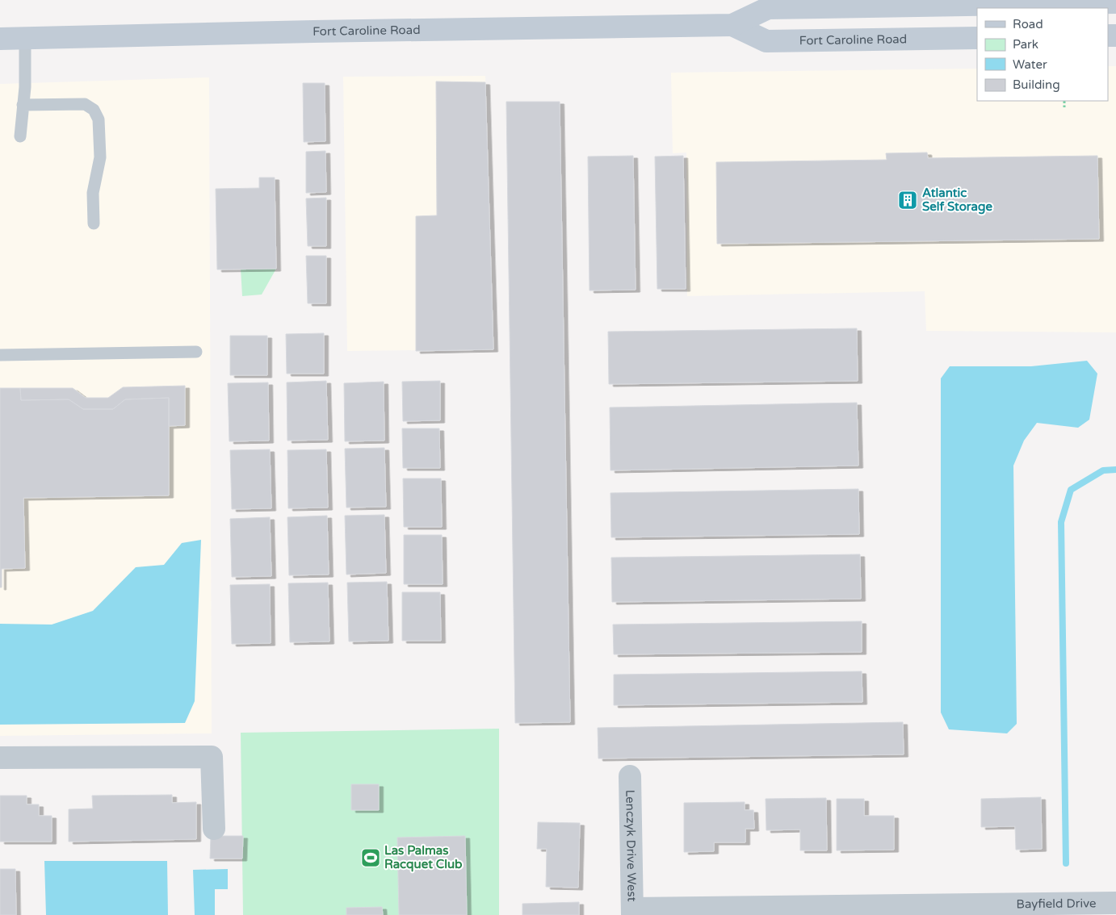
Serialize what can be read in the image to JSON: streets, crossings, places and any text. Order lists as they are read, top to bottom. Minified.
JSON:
{"streets":{"street":["Fort Caroline Road","Lenczyk Drive West","Bayfield Drive"]},"crossings":[["Lenczyk Drive West","Bayfield Drive"]],"places":{"building":["Atlantic Self Storage"],"sports":["Las Palmas Racquet Club"]},"legend":["Road","Park","Water","Building"]}
